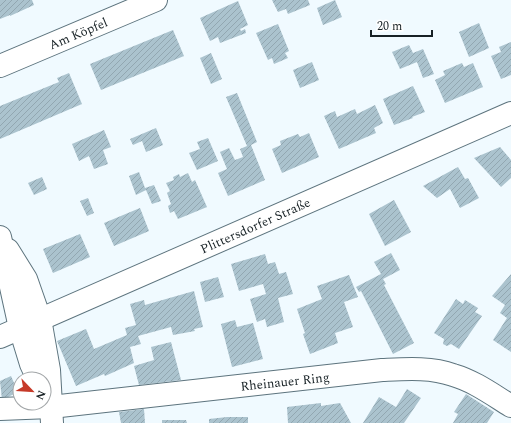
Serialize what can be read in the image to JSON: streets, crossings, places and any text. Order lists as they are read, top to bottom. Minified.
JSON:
{"streets":{"street":["Am Köpfel","Plittersdorfer Straße","Rheinauer Ring"]},"scale_bar":"20 m","north":"bottom right"}
